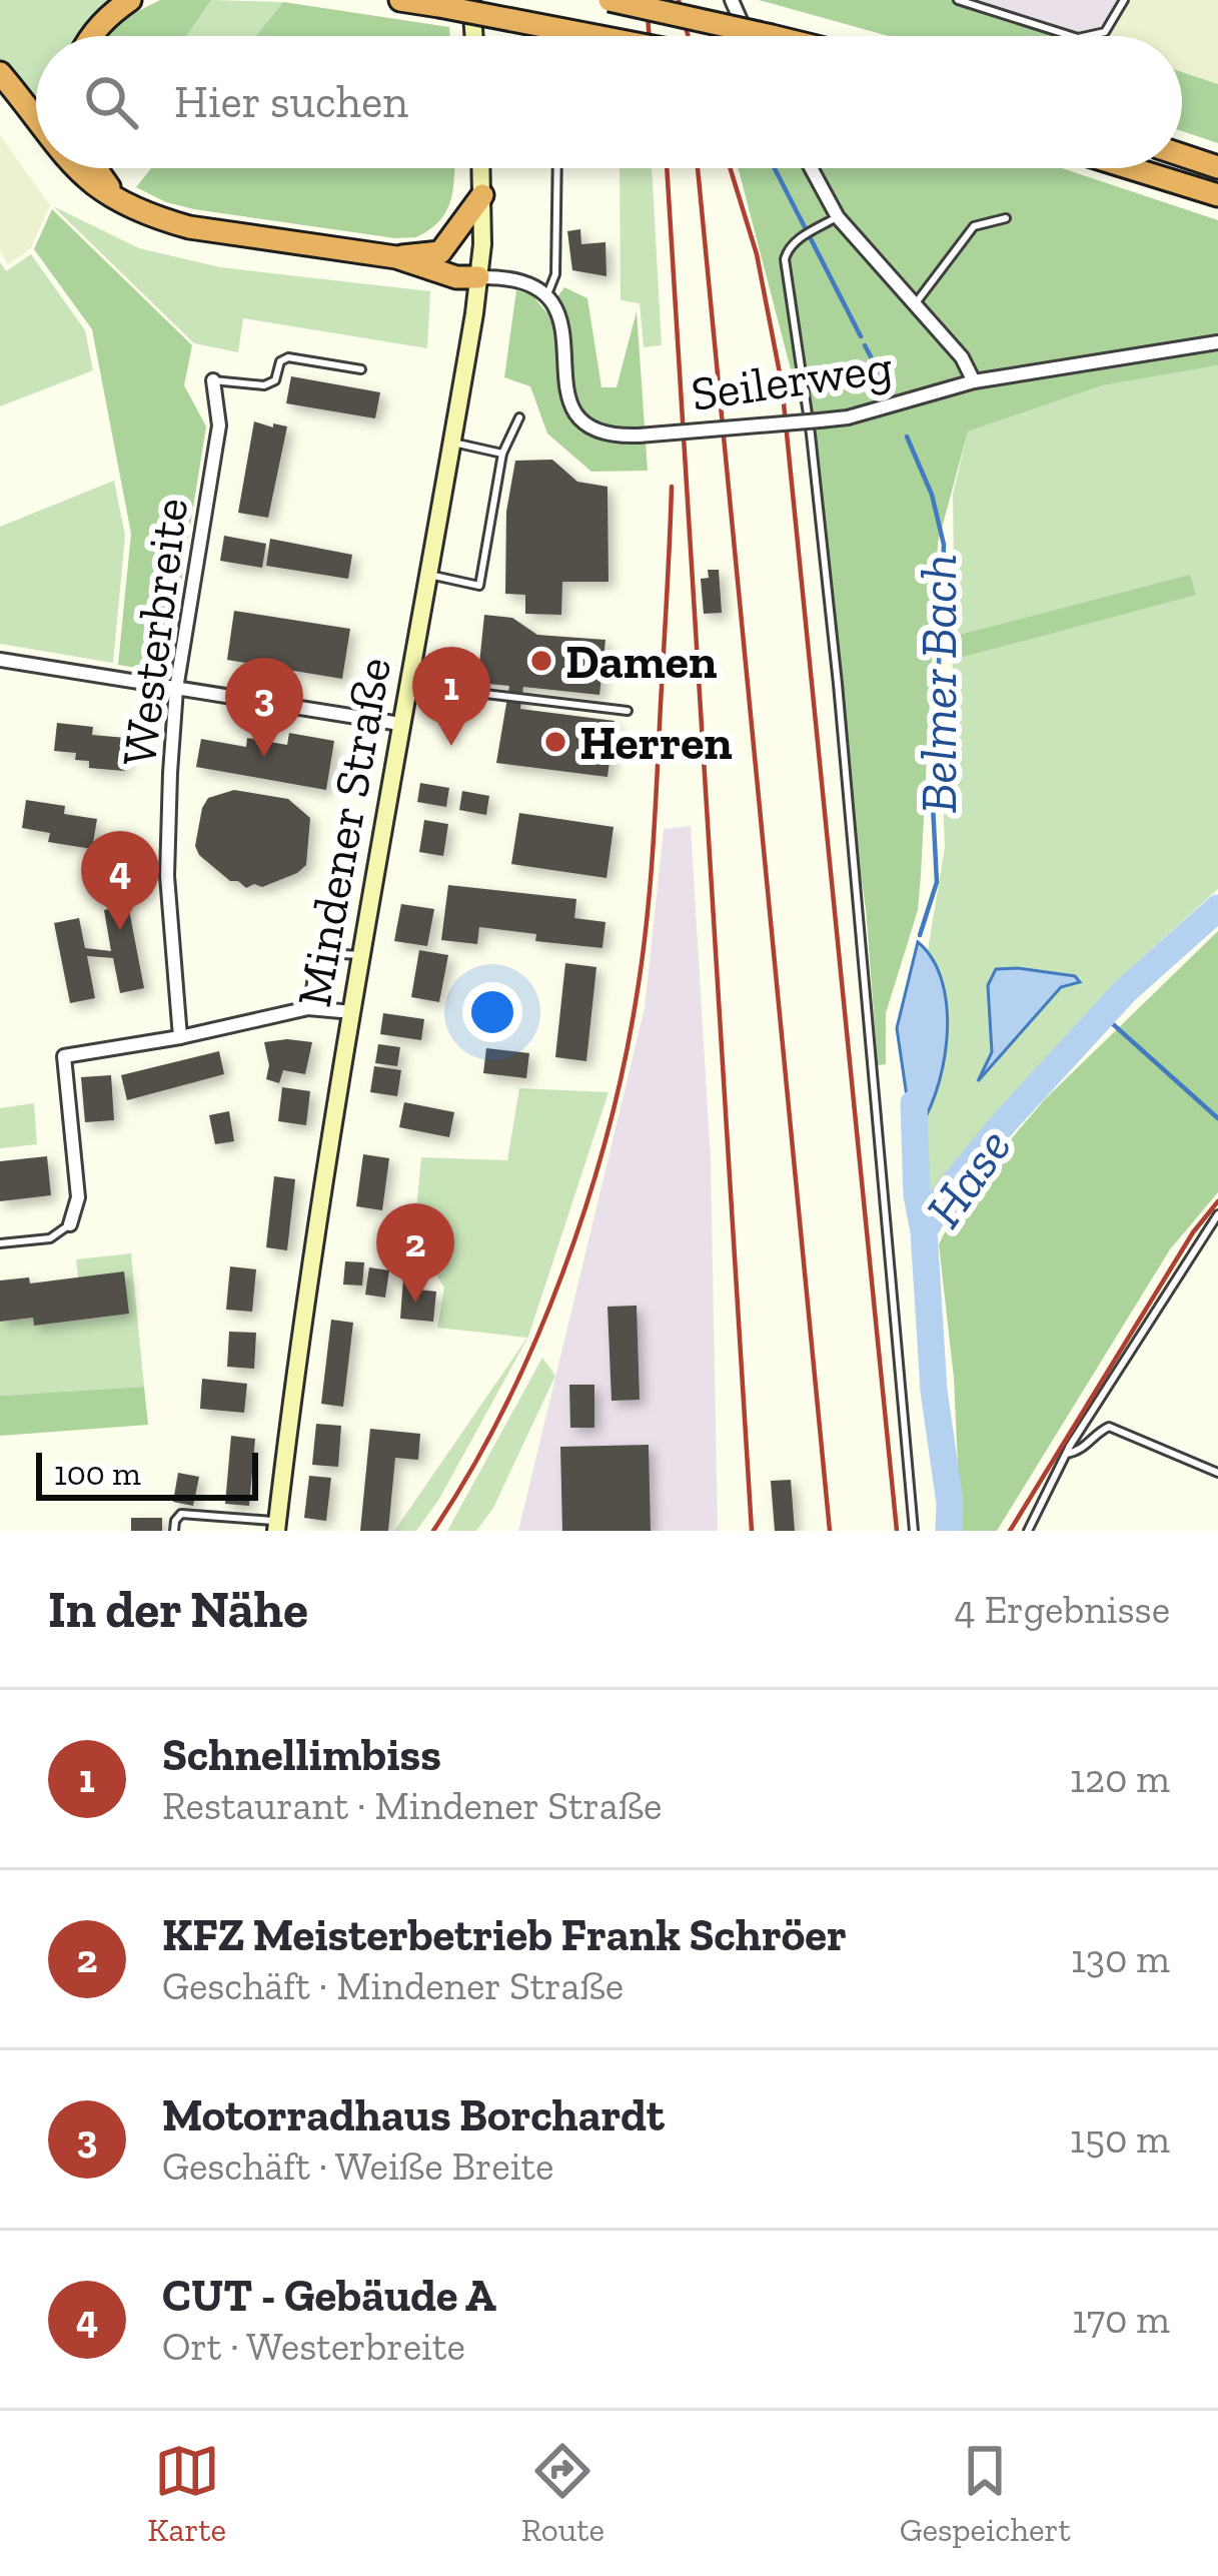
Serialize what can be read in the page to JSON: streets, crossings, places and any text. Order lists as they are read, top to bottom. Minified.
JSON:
{"streets":{"main road":["Mindener Straße"],"street":["Seilerweg","Westerbreite"]},"water":["Belmer Bach","Hase"],"places":["Damen","Herren"],"scale_bar":"100 m","page":{"search":"Hier suchen","pins":["1","3","4","2"],"scale":"100 m","heading":["In der Nähe","4 Ergebnisse"],"list":[{"mark":"1","name":"Schnellimbiss","note":"Restaurant · Mindener Straße","value":"120 m"},{"mark":"2","name":"KFZ Meisterbetrieb Frank Schröer","note":"Geschäft · Mindener Straße","value":"130 m"},{"mark":"3","name":"Motorradhaus Borchardt","note":"Geschäft · Weiße Breite","value":"150 m"},{"mark":"4","name":"CUT - Gebäude A","note":"Ort · Westerbreite","value":"170 m"}],"nav":["Karte","Route","Gespeichert"]}}
